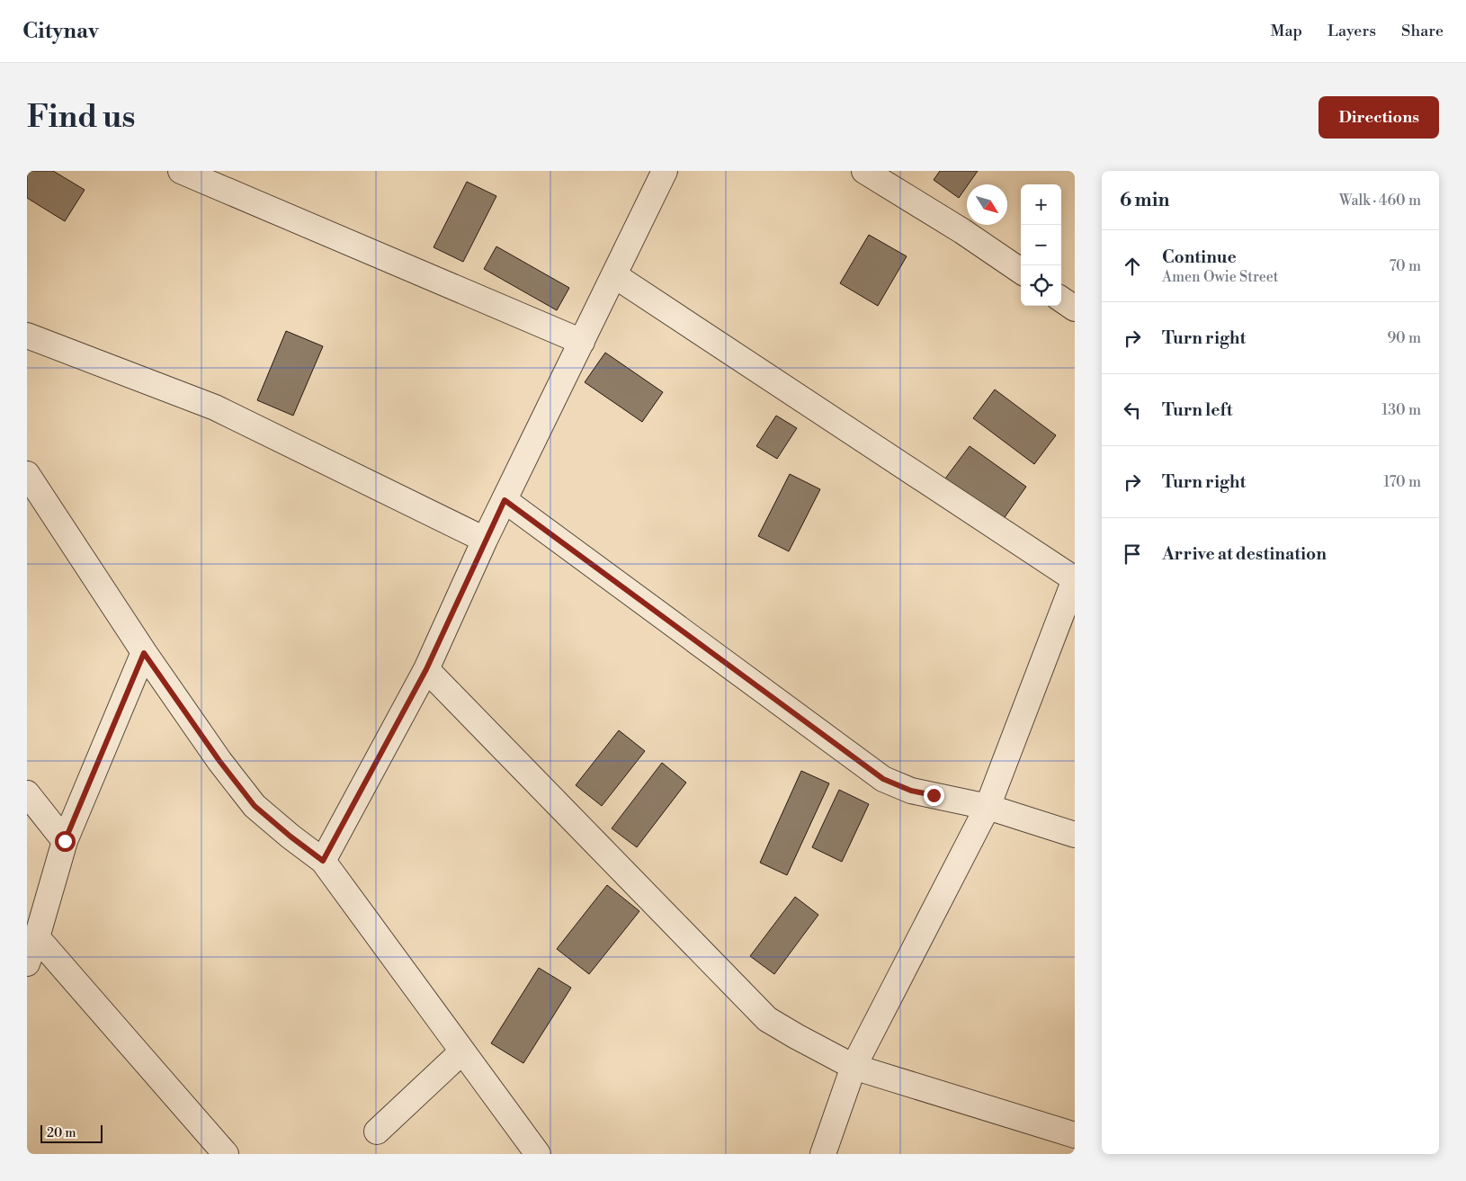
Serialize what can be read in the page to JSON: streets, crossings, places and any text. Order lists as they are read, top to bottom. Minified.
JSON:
{"scale_bar":"20 m","north":"bottom right","page":{"header":"Citynav","nav":["Map","Layers","Share"],"buttons":"Directions","title":"Find us","heading":["6 min","Walk · 460 m"],"map_buttons":["+","−"],"list":[["Continue","Amen Owie Street","70 m"],["Turn right","90 m"],["Turn left","130 m"],["Turn right","170 m"],"Arrive at destination"],"scale":"20 m"}}
